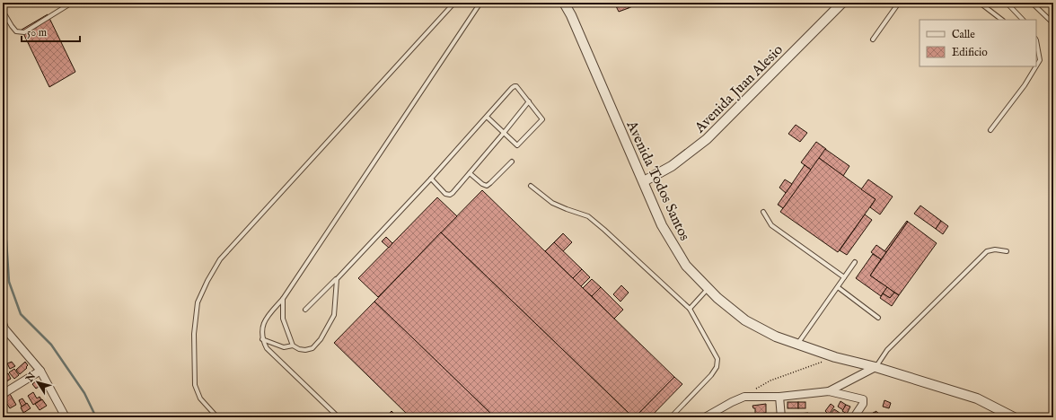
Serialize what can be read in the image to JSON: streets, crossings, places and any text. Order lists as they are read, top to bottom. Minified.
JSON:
{"streets":{"street":["Avenida Juan Alesio","Avenida Todos Santos"]},"crossings":[["Avenida Juan Alesio","Avenida Todos Santos"]],"legend":["Calle","Edificio"],"scale_bar":"50 m","north":"top left"}
